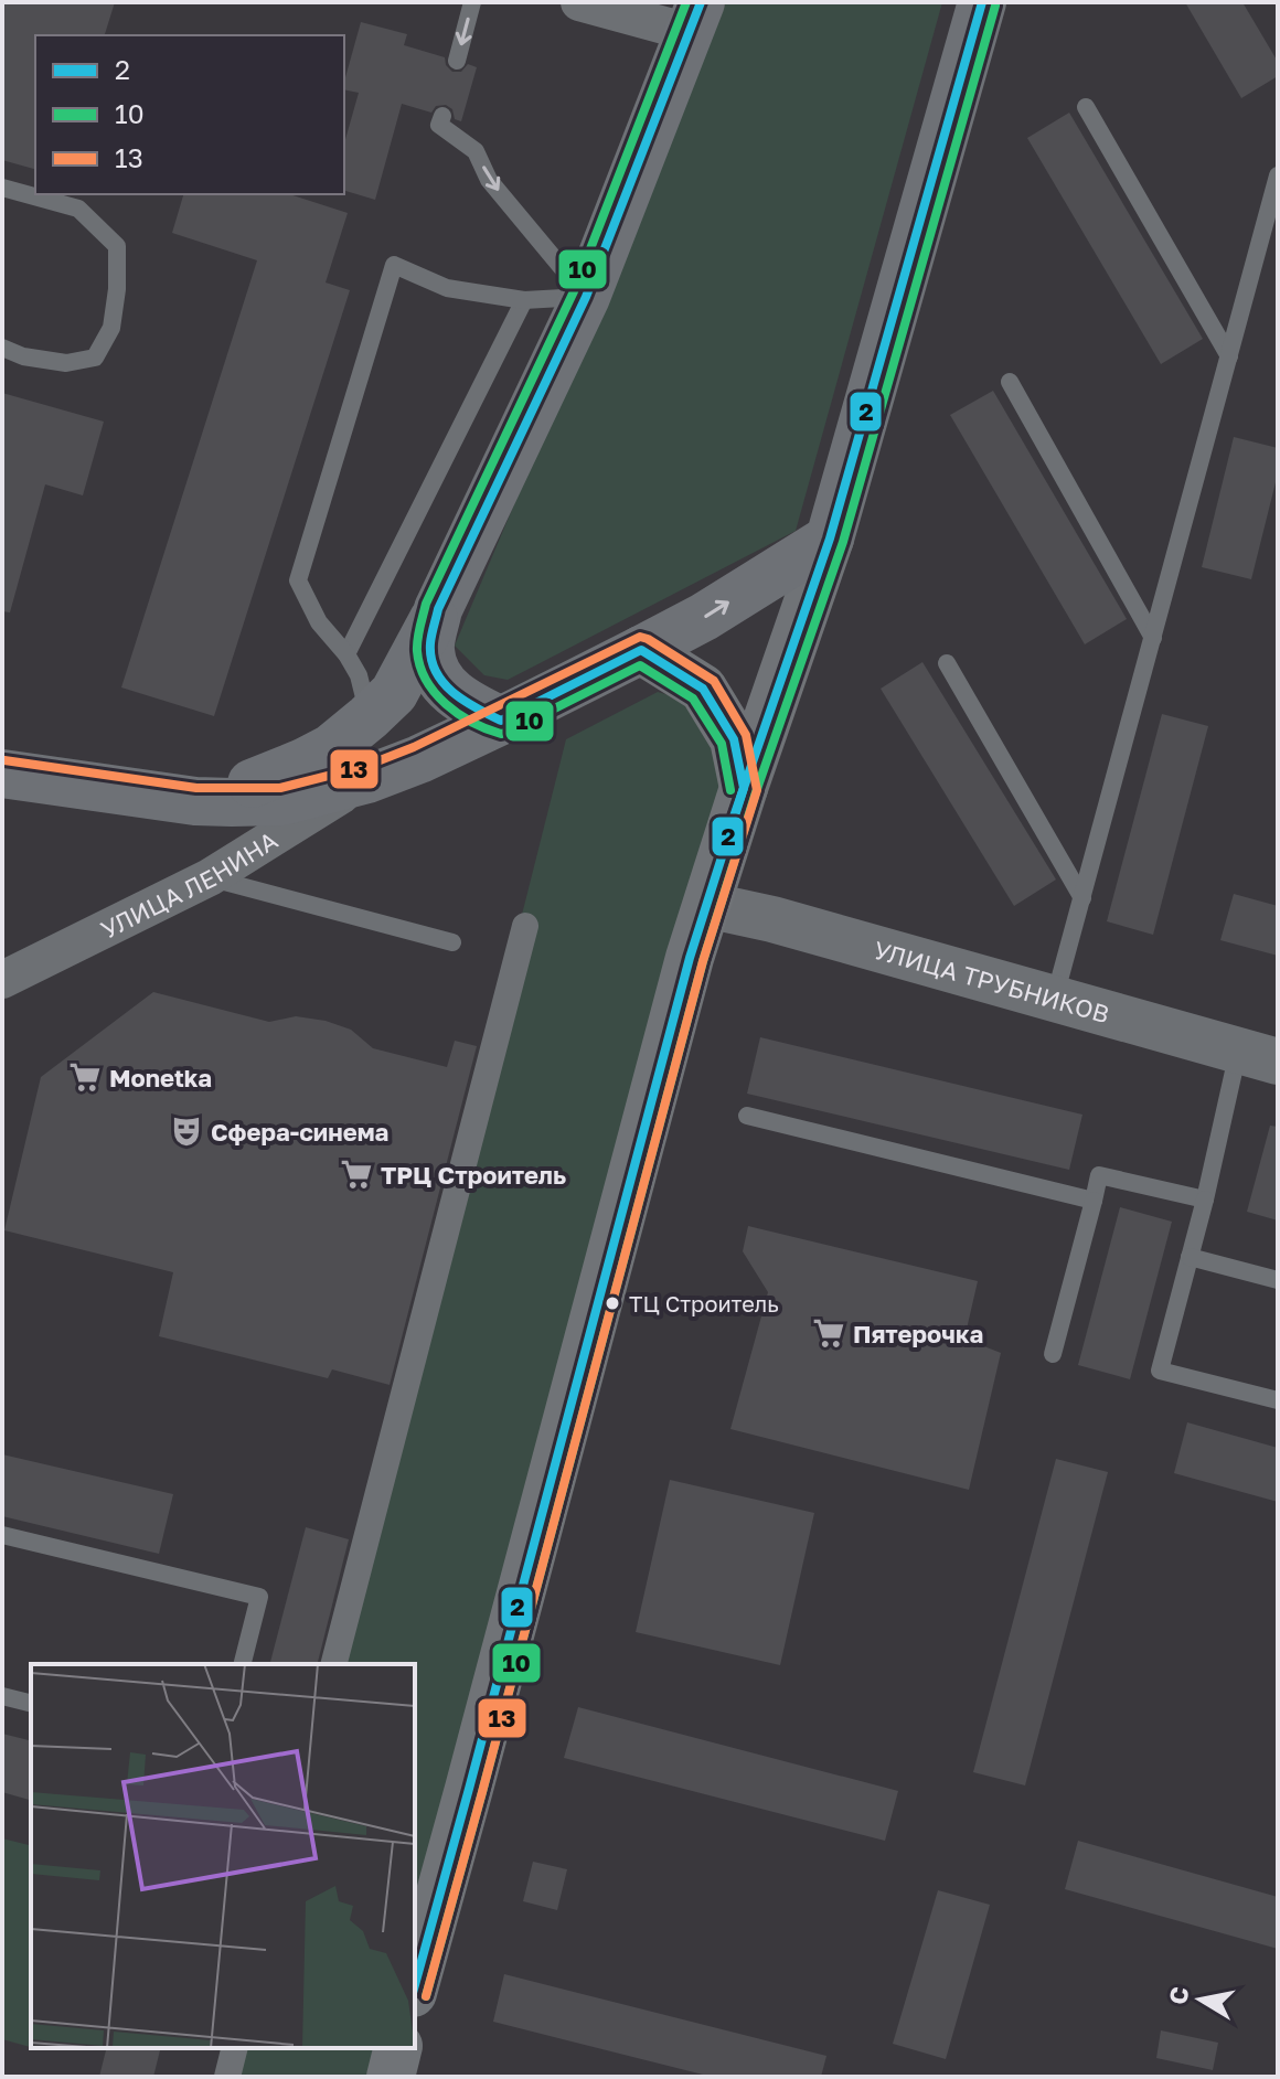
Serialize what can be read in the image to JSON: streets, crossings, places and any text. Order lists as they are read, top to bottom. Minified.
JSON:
{"streets":{"main road":["УЛИЦА ЛЕНИНА"],"street":["УЛИЦА ТРУБНИКОВ"]},"places":{"supermarket":["Monetka","ТРЦ Строитель","Пятерочка"],"theatre":["Сфера-синема"],"other":["ТЦ Строитель"]},"lines":["transit line 2","transit line 10","transit line 13"],"legend":["2","10","13"],"north":"left"}
